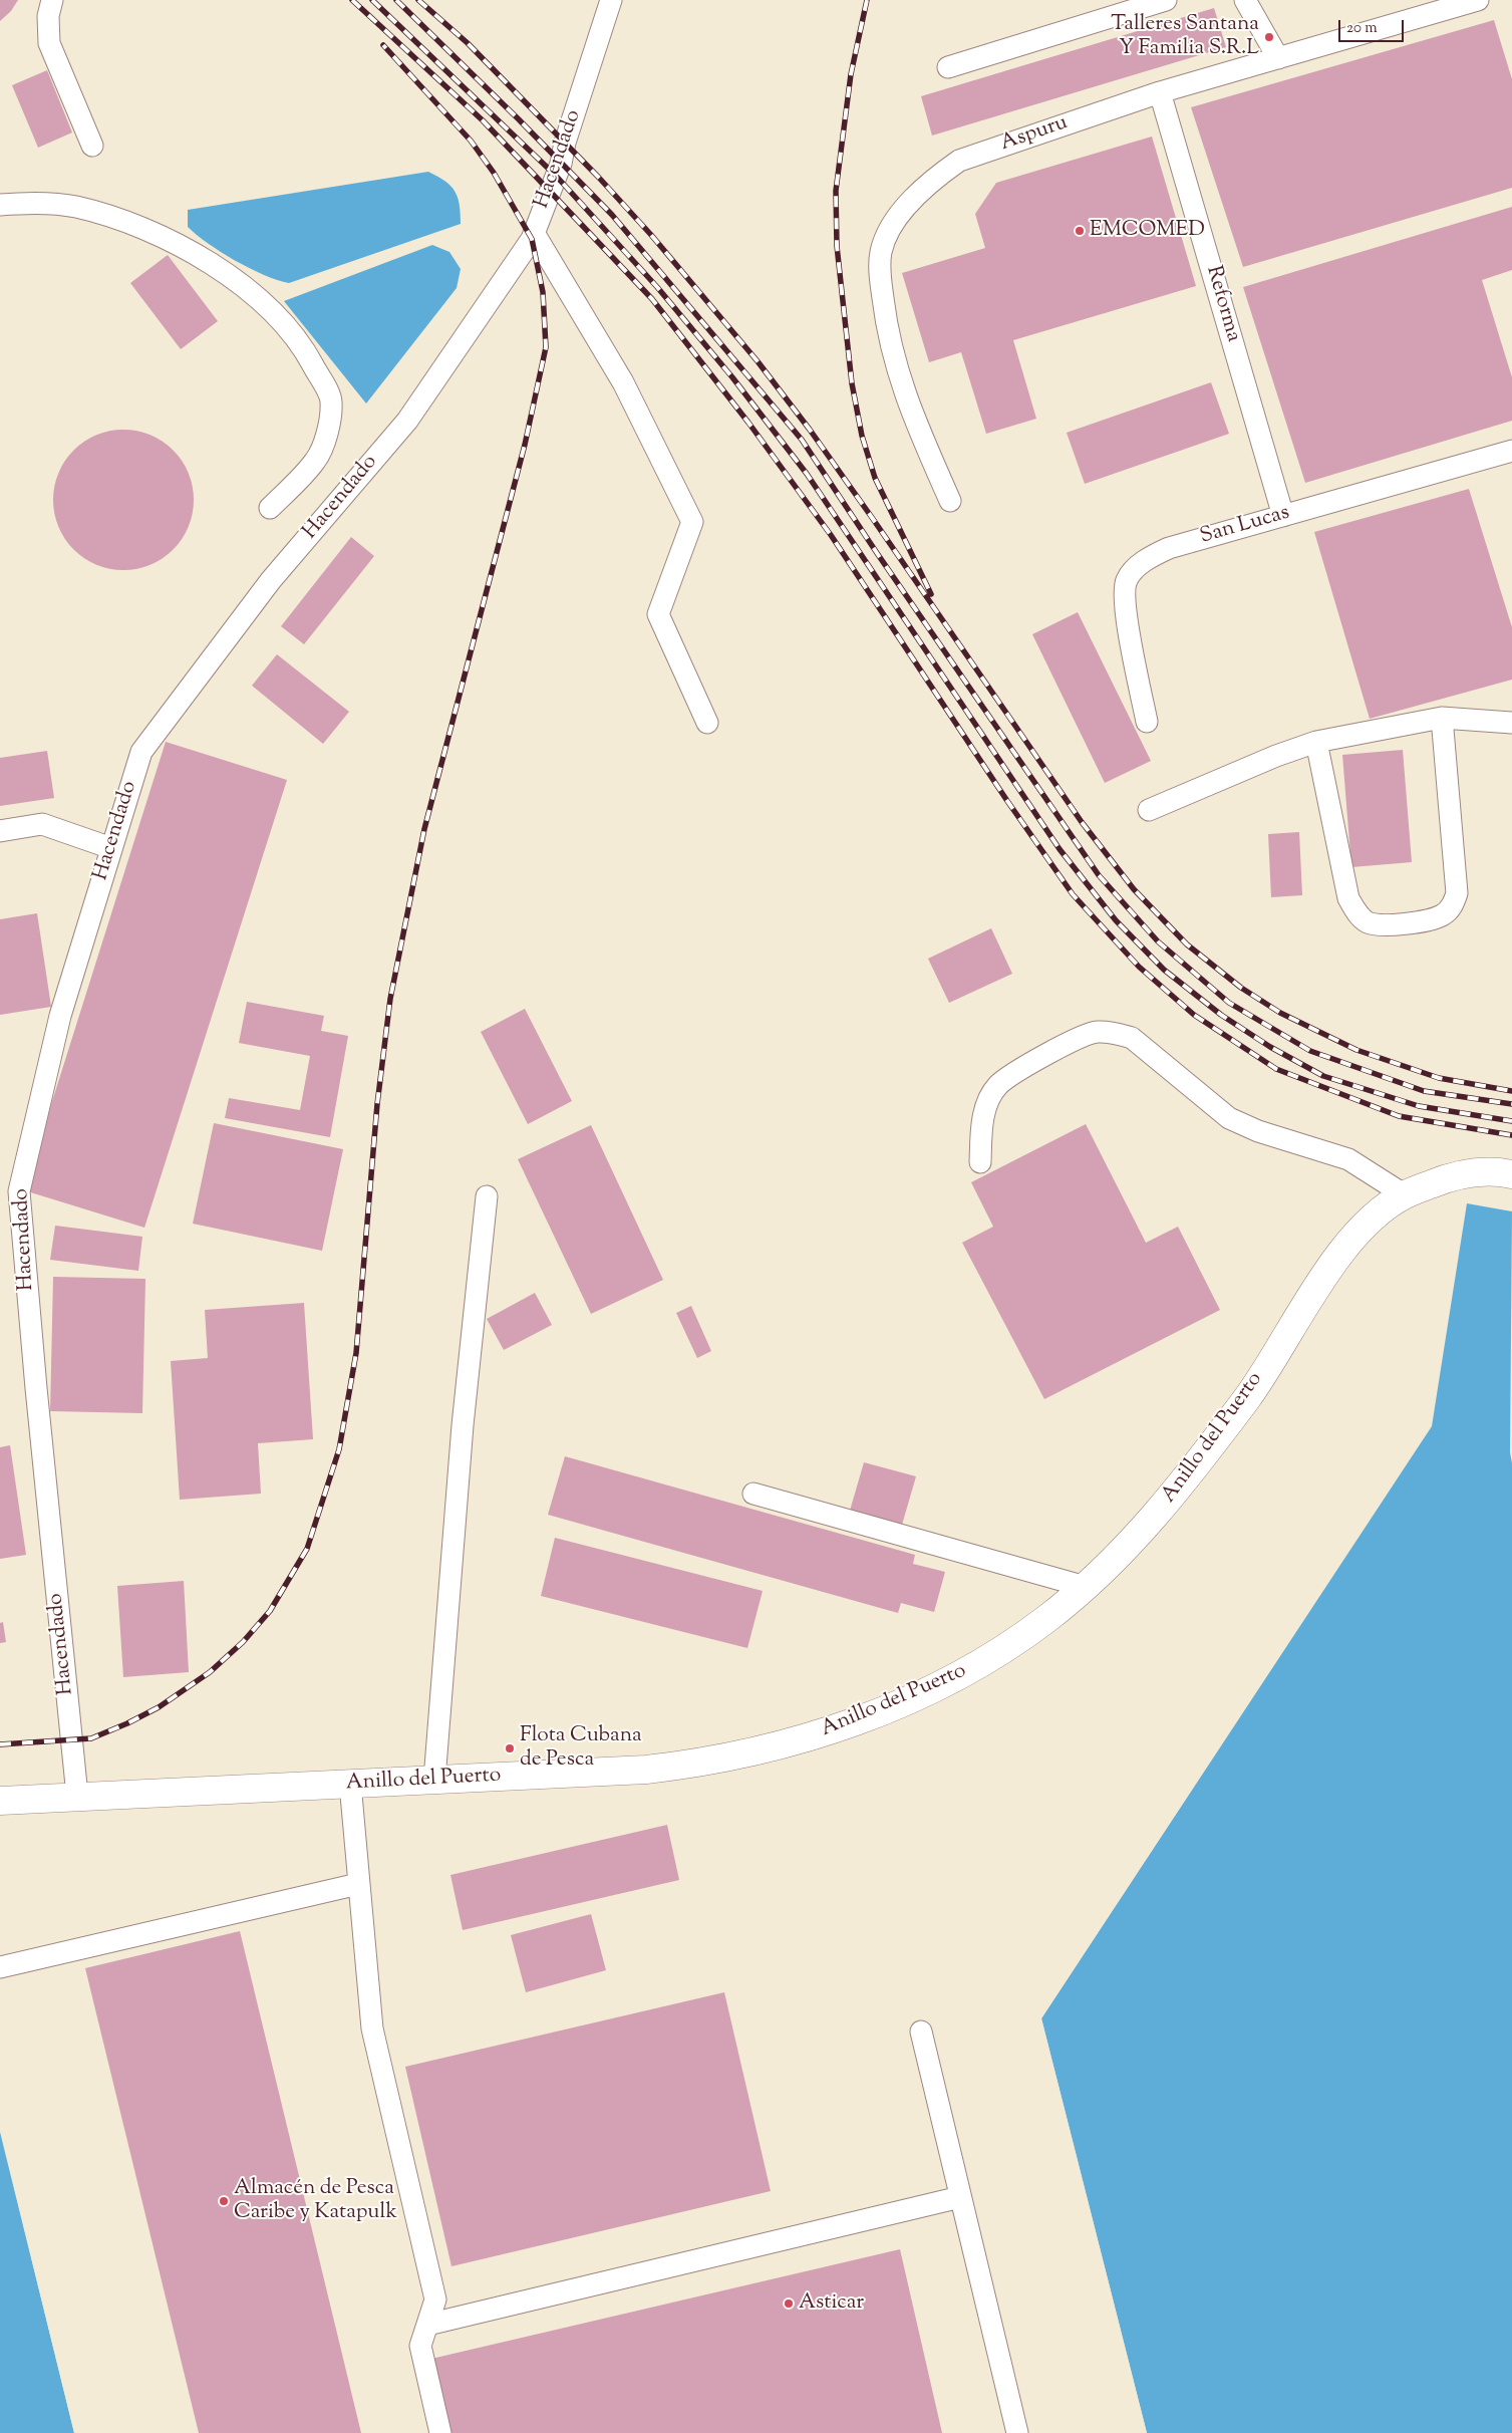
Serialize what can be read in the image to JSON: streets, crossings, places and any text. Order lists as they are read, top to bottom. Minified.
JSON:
{"streets":{"main road":["Anillo del Puerto"],"street":["Aspuru","Hacendado","Reforma","San Lucas"]},"crossings":[["Aspuru","Reforma"],["Hacendado","Anillo del Puerto"],["Reforma","San Lucas"]],"places":["Talleres Santana Y Familia S.R.L","EMCOMED","Flota Cubana de Pesca","Almacén de Pesca Caribe y Katapulk","Asticar"],"scale_bar":"20 m"}
